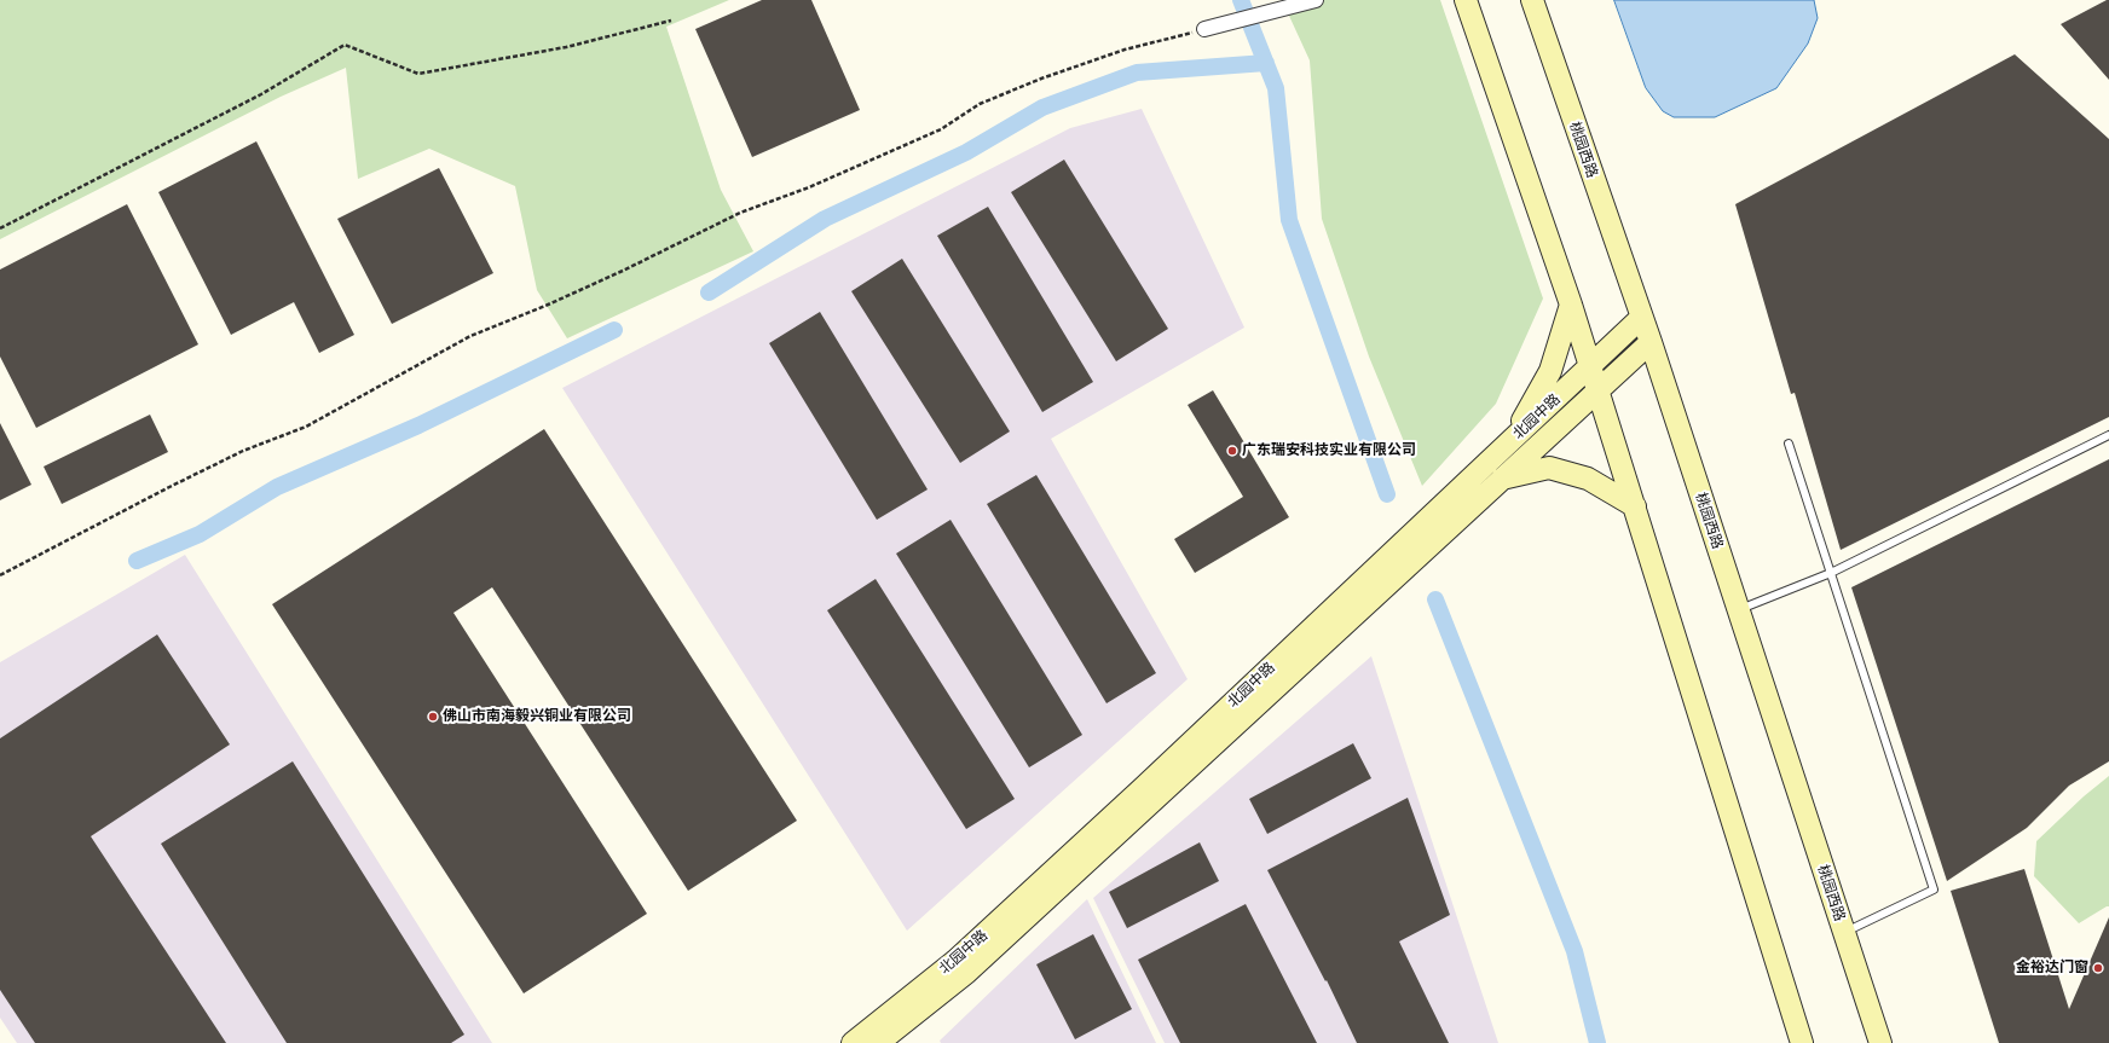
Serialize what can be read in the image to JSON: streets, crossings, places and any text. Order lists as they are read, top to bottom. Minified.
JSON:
{"streets":{"street":["桃园西路","北园中路"]},"crossings":[["桃园西路","北园中路"]],"places":["广东瑞安科技实业有限公司","佛山市南海毅兴铜业有限公司","金裕达门窗"]}
